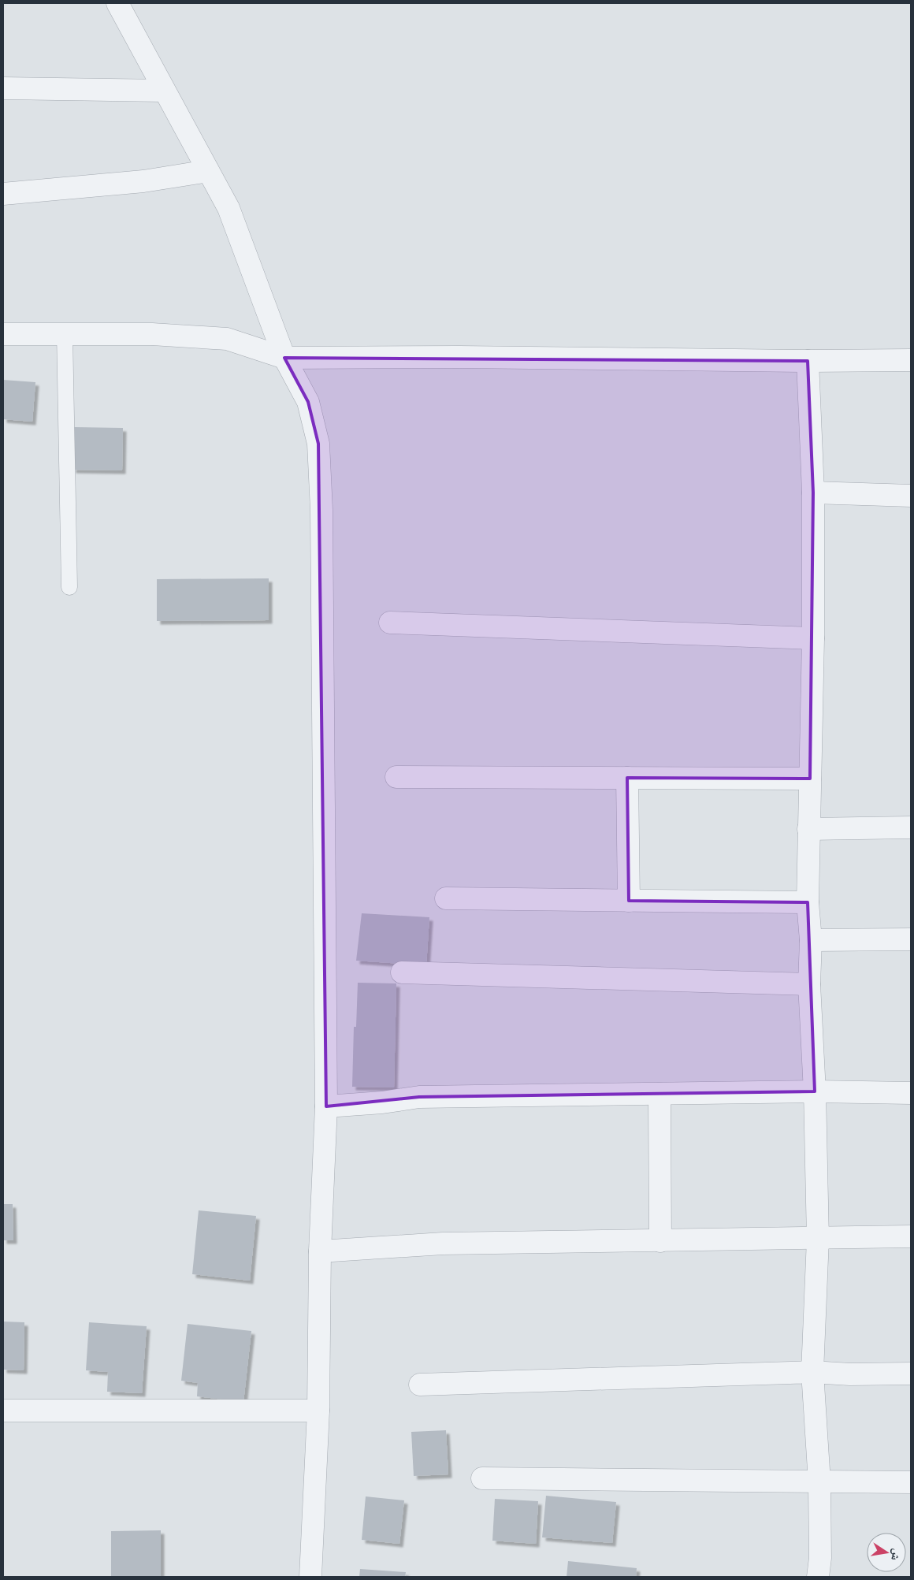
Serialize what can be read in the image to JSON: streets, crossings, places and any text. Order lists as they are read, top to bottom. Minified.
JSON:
{"north":"right"}
